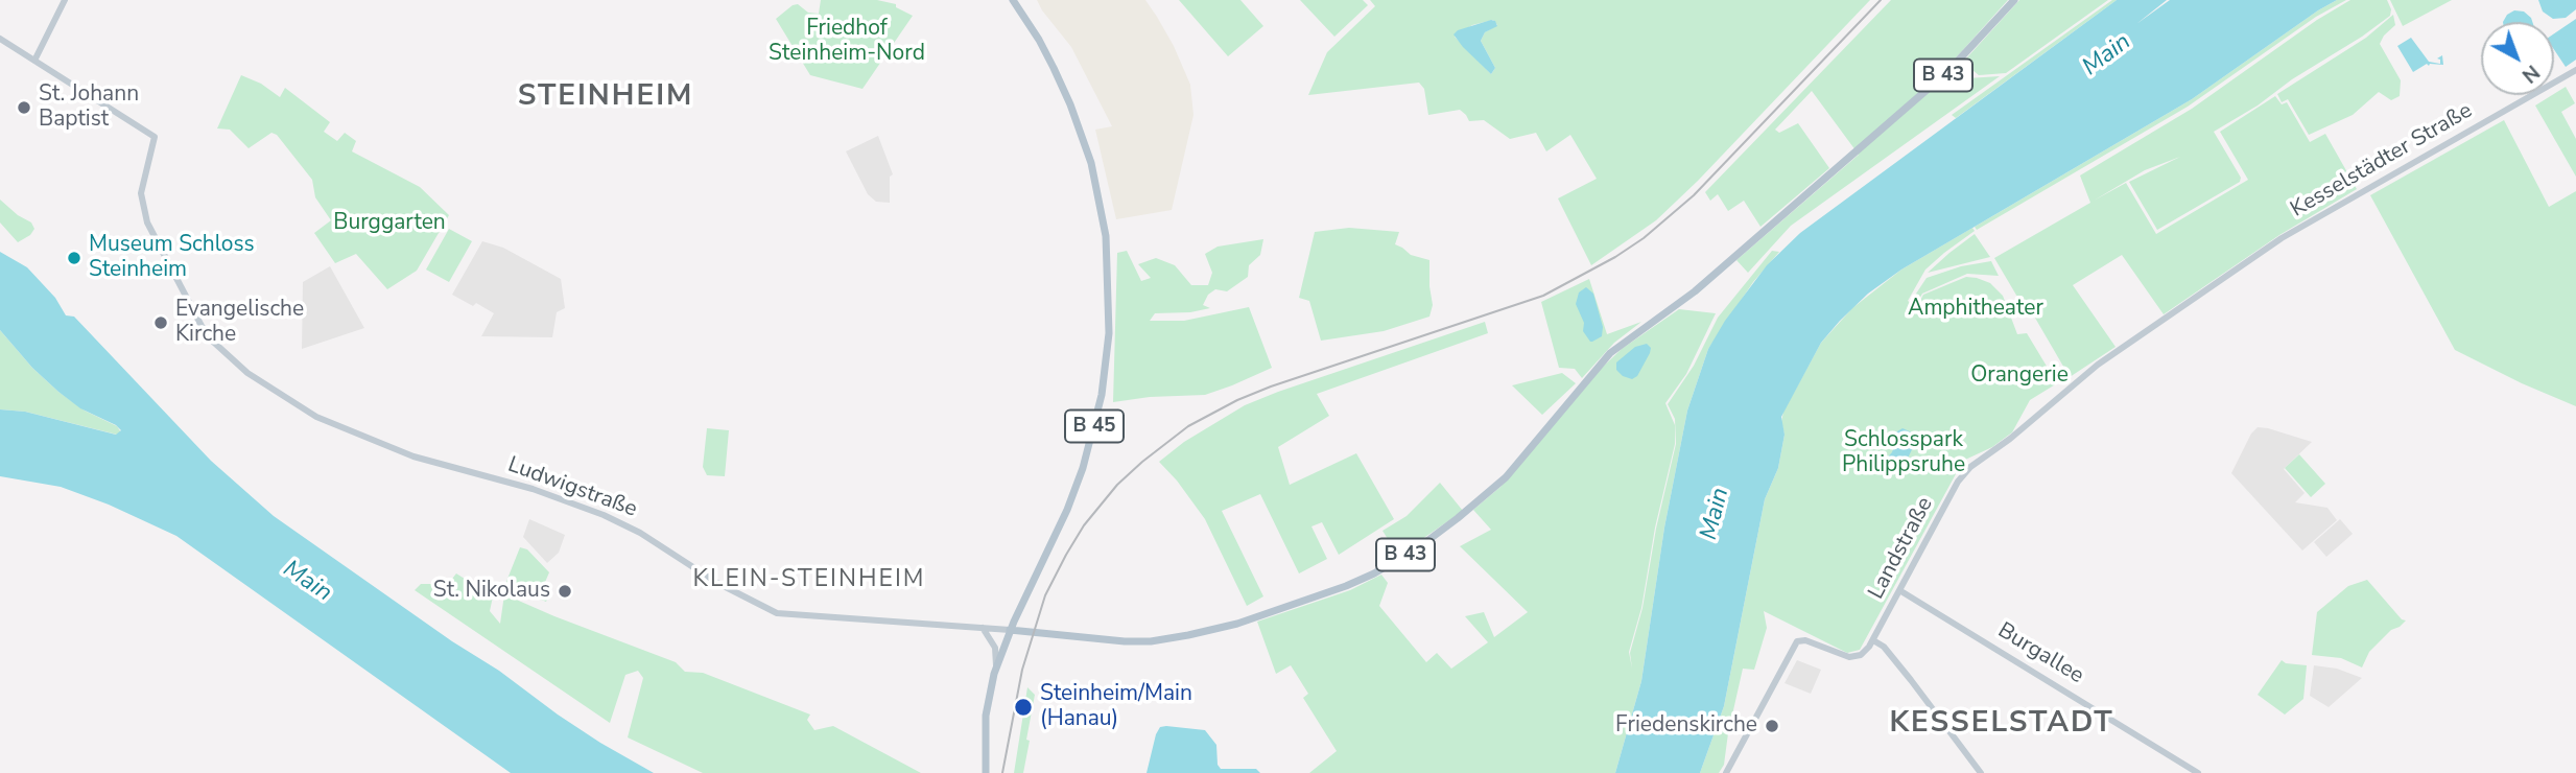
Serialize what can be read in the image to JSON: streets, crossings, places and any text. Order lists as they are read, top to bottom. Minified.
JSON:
{"streets":{"main road":["B 43","Kesselstädter Straße","B 45","Ludwigstraße","Landstraße","Burgallee"]},"crossings":[["B 43","B 45"],["B 43","Ludwigstraße"],["Kesselstädter Straße","Landstraße"],["B 45","Ludwigstraße"],["Landstraße","Burgallee"]],"districts":["STEINHEIM","KLEIN-STEINHEIM","KESSELSTADT"],"water":["Main"],"parks":["Friedhof Steinheim-Nord","Burggarten","Amphitheater","Orangerie","Schlosspark Philippsruhe"],"places":["St. Johann Baptist","Museum Schloss Steinheim","Evangelische Kirche","St. Nikolaus","Steinheim/Main (Hanau)","Friedenskirche"],"north":"bottom right"}
